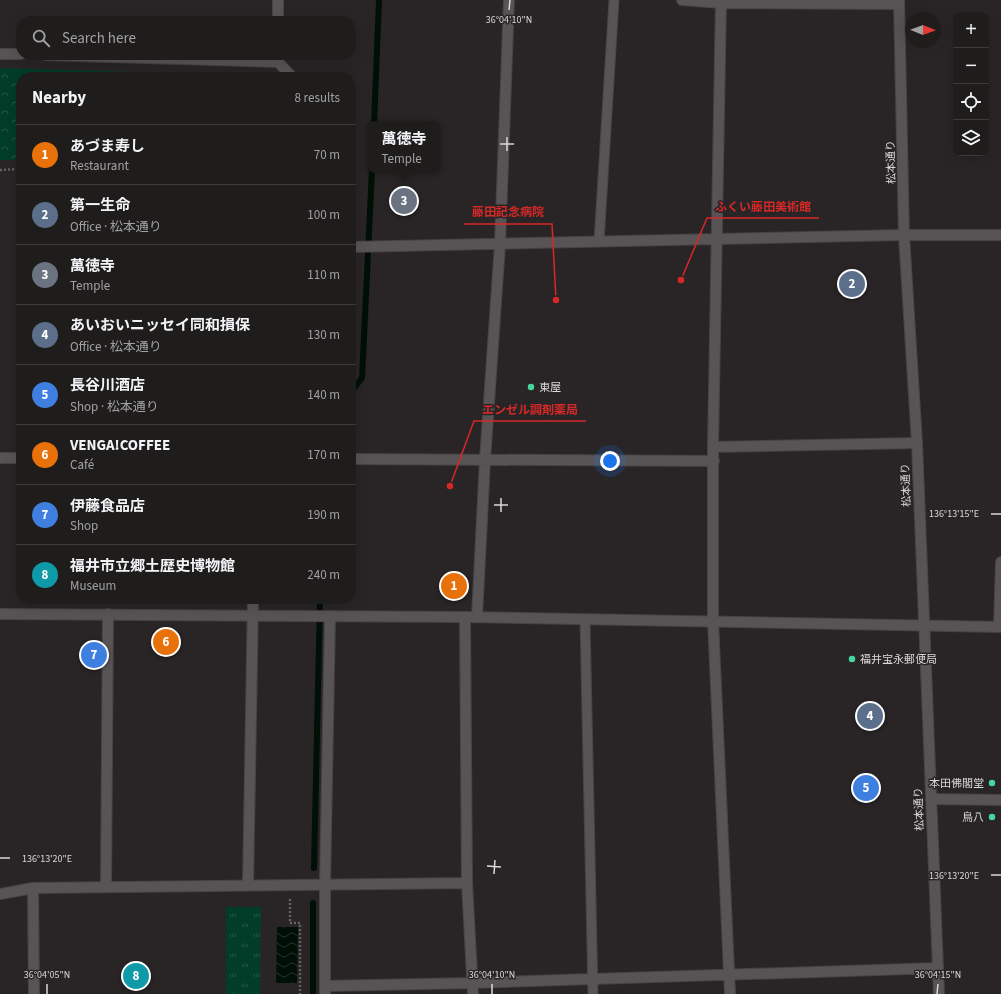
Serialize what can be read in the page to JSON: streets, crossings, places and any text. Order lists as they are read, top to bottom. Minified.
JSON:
{"streets":{"street":["松本通り"]},"places":["ふくい藤田美術館","藤田記念病院","東屋","エンゼル調剤薬局","福井宝永郵便局","本田佛閣堂","鳥八"],"north":"right","page":{"map_buttons":["+","−"],"search":"Search here","heading":["Nearby","8 results"],"popup":["萬徳寺","Temple"],"list":[{"mark":"1","name":"あづま寿し","note":"Restaurant","value":"70 m"},{"mark":"2","name":"第一生命","note":"Office · 松本通り","value":"100 m"},{"mark":"3","name":"萬徳寺","note":"Temple","value":"110 m"},{"mark":"4","name":"あいおいニッセイ同和損保","note":"Office · 松本通り","value":"130 m"},{"mark":"5","name":"長谷川酒店","note":"Shop · 松本通り","value":"140 m"},{"mark":"6","name":"VENGA!COFFEE","note":"Café","value":"170 m"},{"mark":"7","name":"伊藤食品店","note":"Shop","value":"190 m"},{"mark":"8","name":"福井市立郷土歴史博物館","note":"Museum","value":"240 m"}],"pins":["3","2","1","6","7","4","5","8"]},"coordinates":["36°04'10\"N","136°13'15\"E","136°13'20\"E","36°04'05\"N","36°04'15\"N"]}
